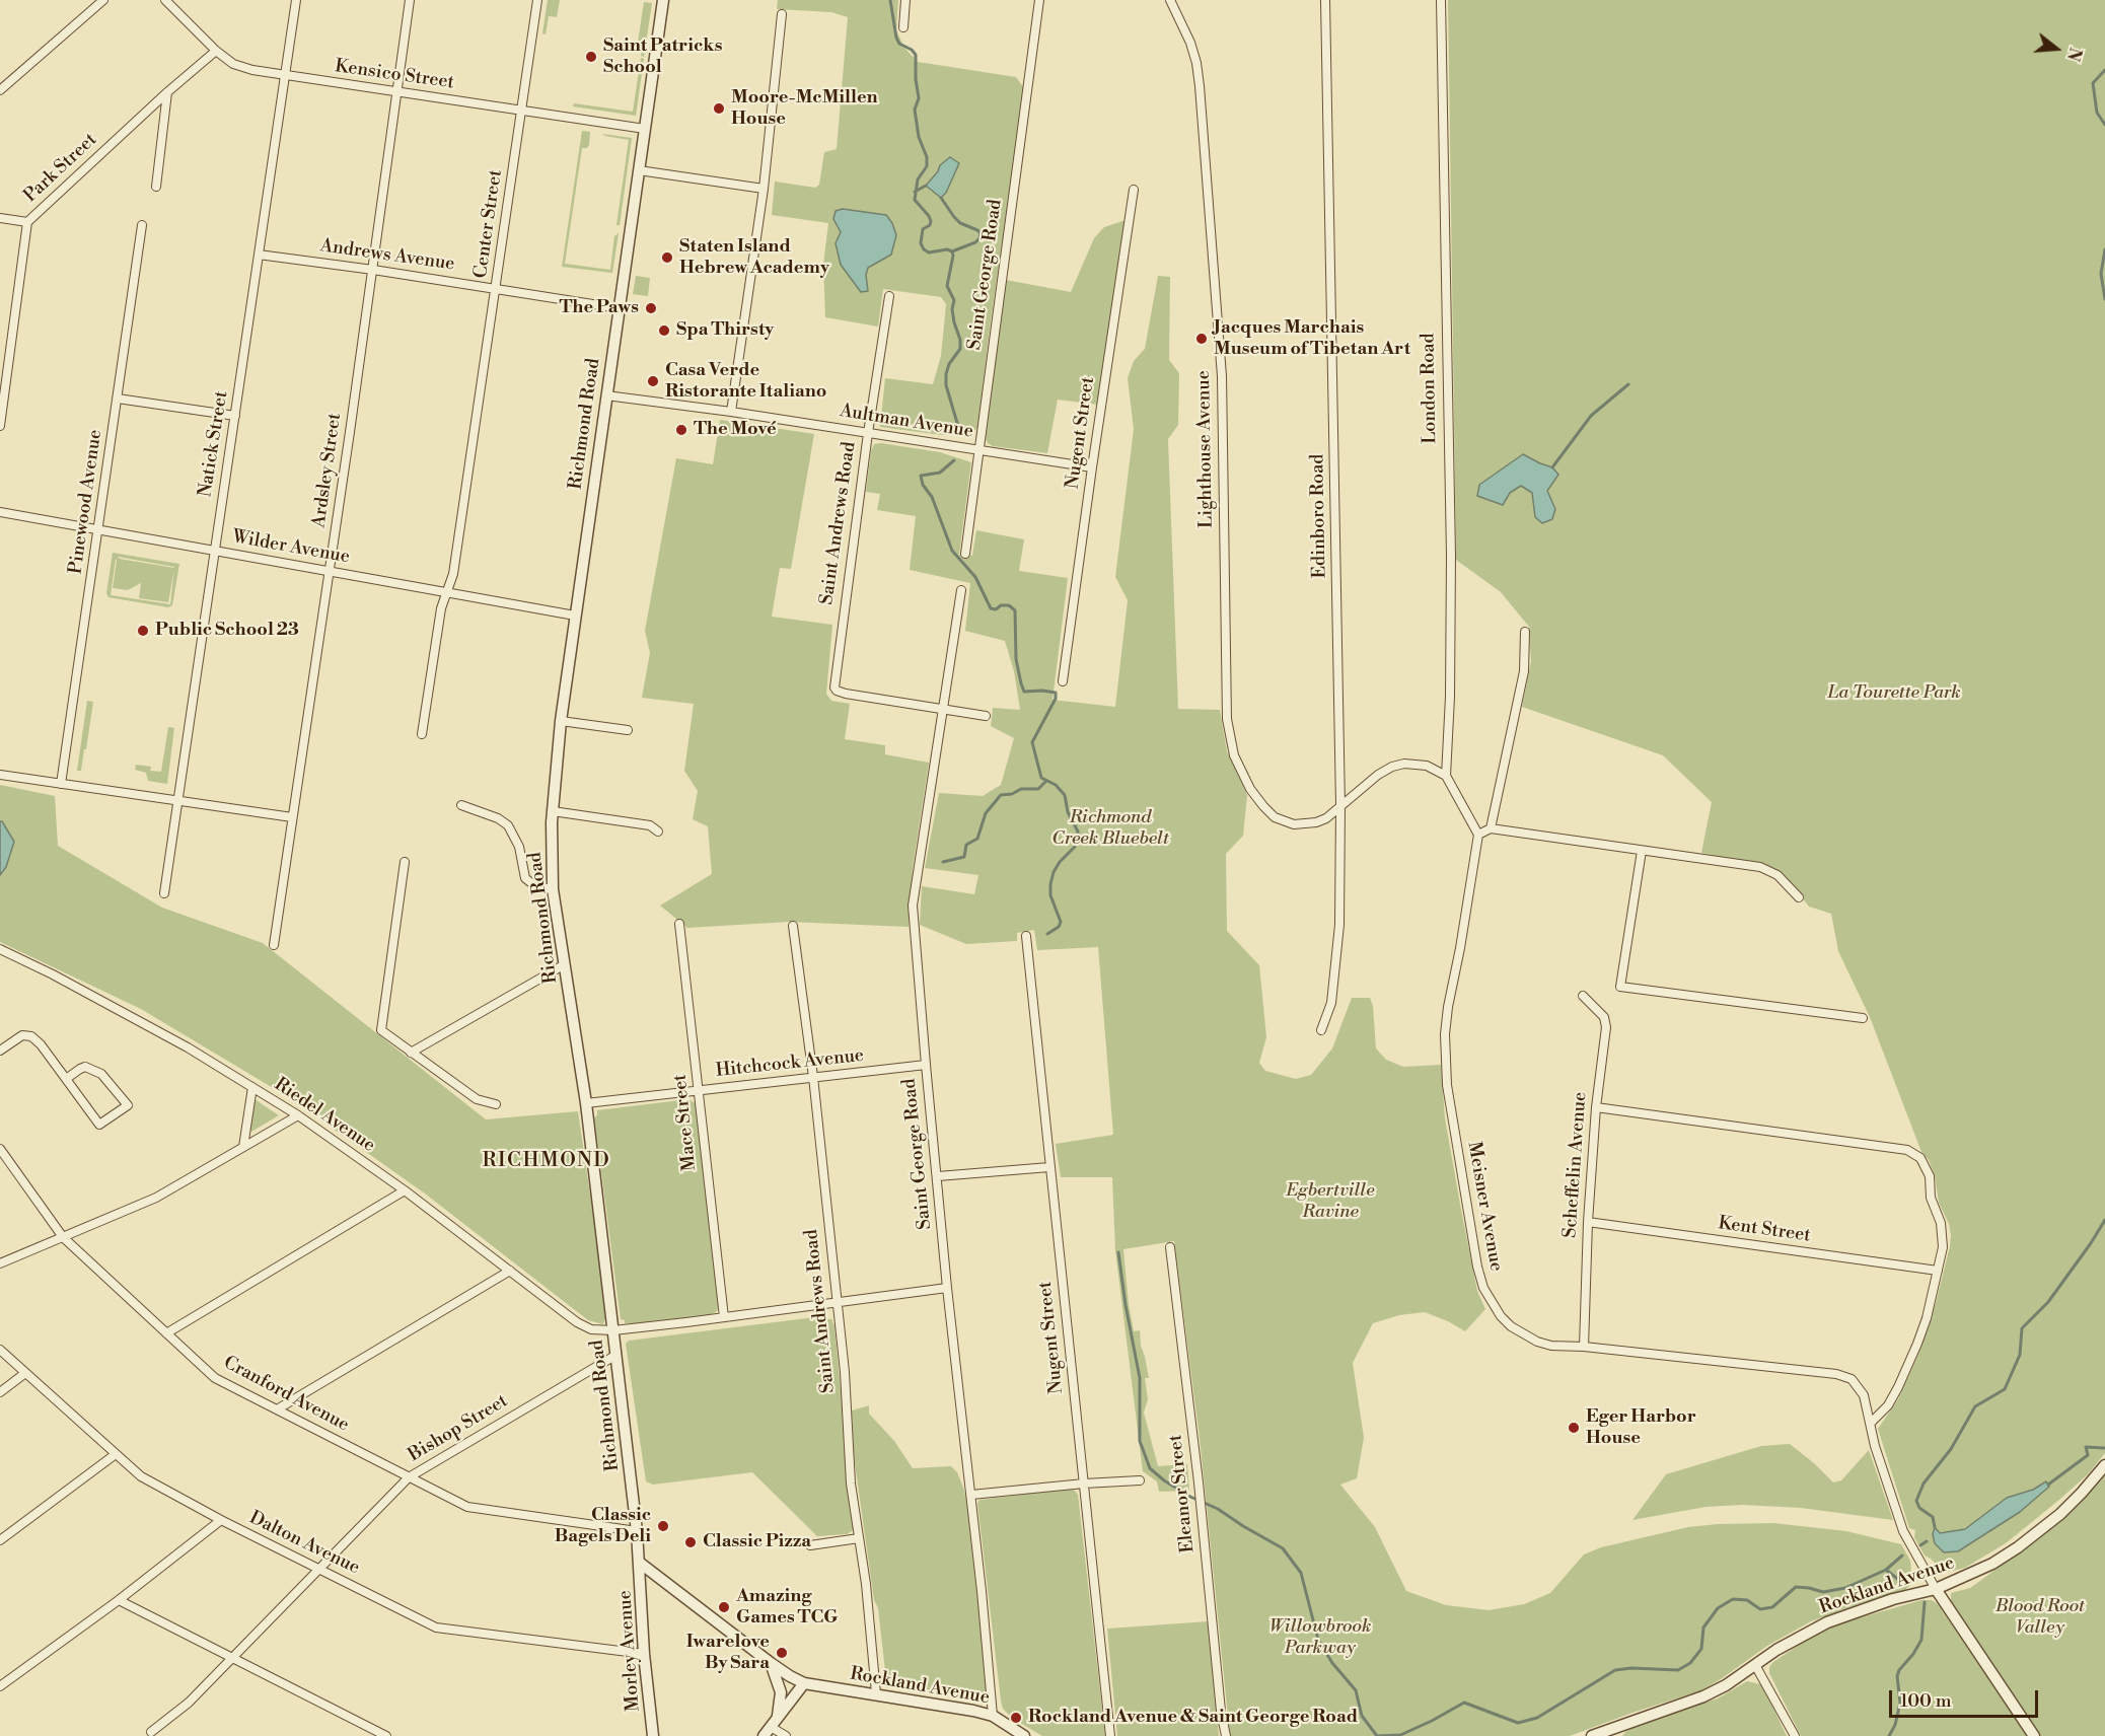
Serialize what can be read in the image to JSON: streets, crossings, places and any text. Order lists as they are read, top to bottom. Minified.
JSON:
{"streets":{"street":["Kensico Street","Park Street","Center Street","Andrews Avenue","Saint George Road","London Road","Aultman Avenue","Richmond Road","Nugent Street","Natick Street","Lighthouse Avenue","Ardsley Street","Pinewood Avenue","Edinboro Road","Saint Andrews Road","Wilder Avenue","Hitchcock Avenue","Riedel Avenue","Mace Street","Scheffelin Avenue","Meisner Avenue","Kent Street","Cranford Avenue","Bishop Street","Eleanor Street","Dalton Avenue","Rockland Avenue","Morley Avenue"]},"crossings":[["Kensico Street","Park Street"],["Kensico Street","Center Street"],["Kensico Street","Richmond Road"],["Kensico Street","Natick Street"],["Kensico Street","Ardsley Street"],["Center Street","Andrews Avenue"],["Center Street","Wilder Avenue"],["Andrews Avenue","Richmond Road"],["Andrews Avenue","Natick Street"],["Andrews Avenue","Ardsley Street"],["Saint George Road","Aultman Avenue"],["Saint George Road","Saint Andrews Road"],["Saint George Road","Hitchcock Avenue"],["Saint George Road","Riedel Avenue"],["Saint George Road","Rockland Avenue"],["Aultman Avenue","Richmond Road"],["Aultman Avenue","Nugent Street"],["Aultman Avenue","Saint Andrews Road"],["Richmond Road","Wilder Avenue"],["Richmond Road","Hitchcock Avenue"],["Richmond Road","Riedel Avenue"],["Richmond Road","Cranford Avenue"],["Richmond Road","Bishop Street"],["Richmond Road","Morley Avenue"],["Natick Street","Wilder Avenue"],["Lighthouse Avenue","Edinboro Road"],["Ardsley Street","Wilder Avenue"],["Pinewood Avenue","Wilder Avenue"],["Saint Andrews Road","Hitchcock Avenue"],["Saint Andrews Road","Riedel Avenue"],["Saint Andrews Road","Rockland Avenue"],["Hitchcock Avenue","Mace Street"],["Riedel Avenue","Mace Street"],["Scheffelin Avenue","Meisner Avenue"],["Scheffelin Avenue","Kent Street"],["Meisner Avenue","Rockland Avenue"],["Cranford Avenue","Bishop Street"],["Bishop Street","Dalton Avenue"],["Dalton Avenue","Morley Avenue"]],"districts":["RICHMOND"],"parks":["La Tourette Park","Richmond Creek Bluebelt","Egbertville Ravine","Blood Root Valley","Willowbrook Parkway"],"places":["Saint Patricks School","Moore-McMillen House","Staten Island Hebrew Academy","The Paws","Spa Thirsty","Jacques Marchais Museum of Tibetan Art","Casa Verde Ristorante Italiano","The Mové","Public School 23","Eger Harbor House","Classic Bagels Deli","Classic Pizza","Amazing Games TCG","Iwarelove By Sara","Rockland Avenue & Saint George Road"],"scale_bar":"100 m","north":"right"}
